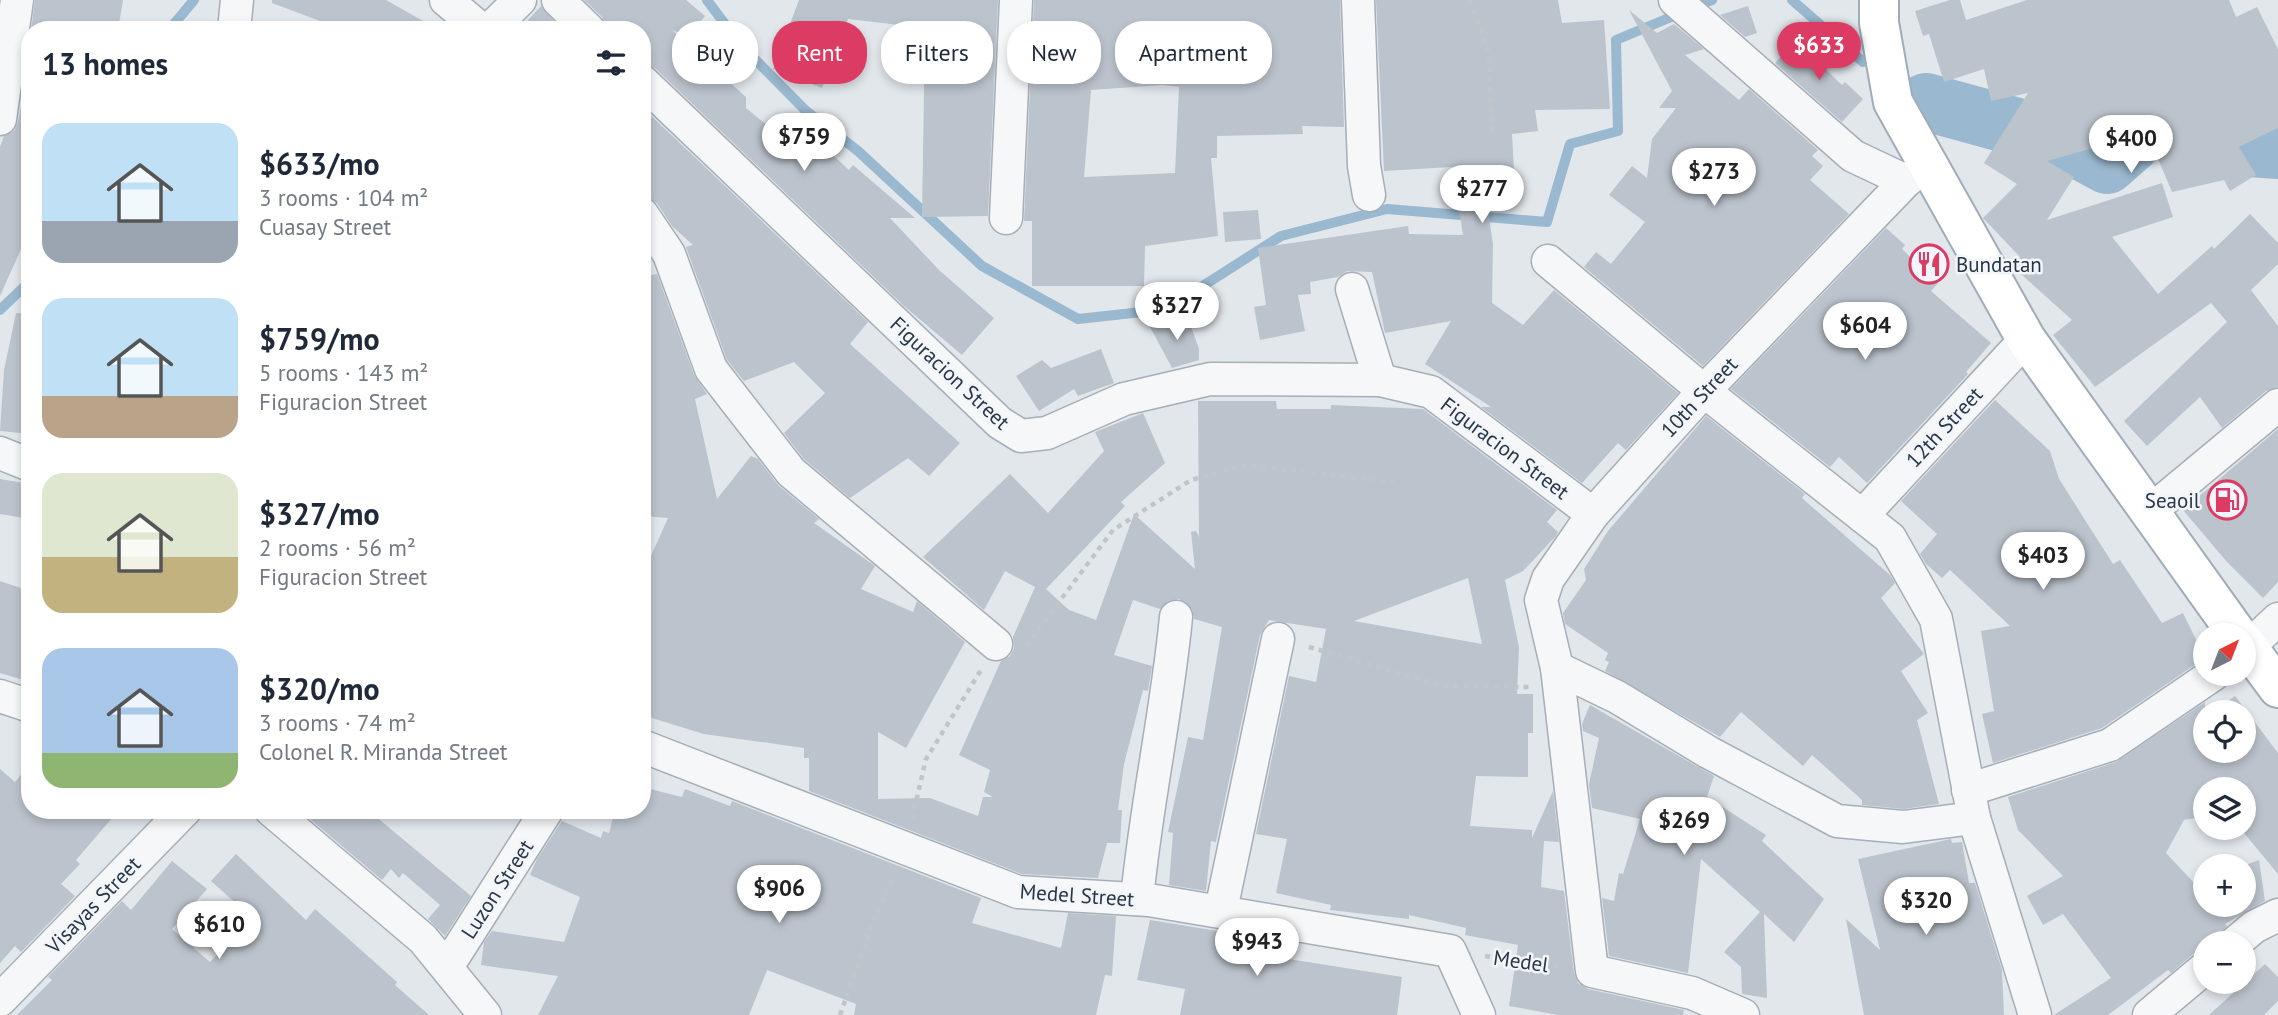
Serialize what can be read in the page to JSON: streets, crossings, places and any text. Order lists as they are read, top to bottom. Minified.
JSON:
{"streets":{"street":["Figuracion Street","10th Street","12th Street","Luzon Street","Medel Street","Visayas Street"],"path":["Medel"]},"crossings":[["Figuracion Street","10th Street"],["10th Street","Medel"],["Medel Street","Medel"]],"places":{"restaurant":["Bundatan"],"fuel station":["Seaoil"]},"north":"top right","page":{"chip":["Buy","Rent","Filters","New","Apartment"],"heading":"13 homes","price":["$633","$759","$400","$273","$277","$327","$604","$403","$269","$906","$320","$610","$943"],"list":[{"name":"$633/mo","note":"3 rooms · 104 m² · Cuasay Street"},{"name":"$759/mo","note":"5 rooms · 143 m² · Figuracion Street"},{"name":"$327/mo","note":"2 rooms · 56 m² · Figuracion Street"},{"name":"$320/mo","note":"3 rooms · 74 m² · Colonel R. Miranda Street"}],"map_buttons":["+","−"]}}
